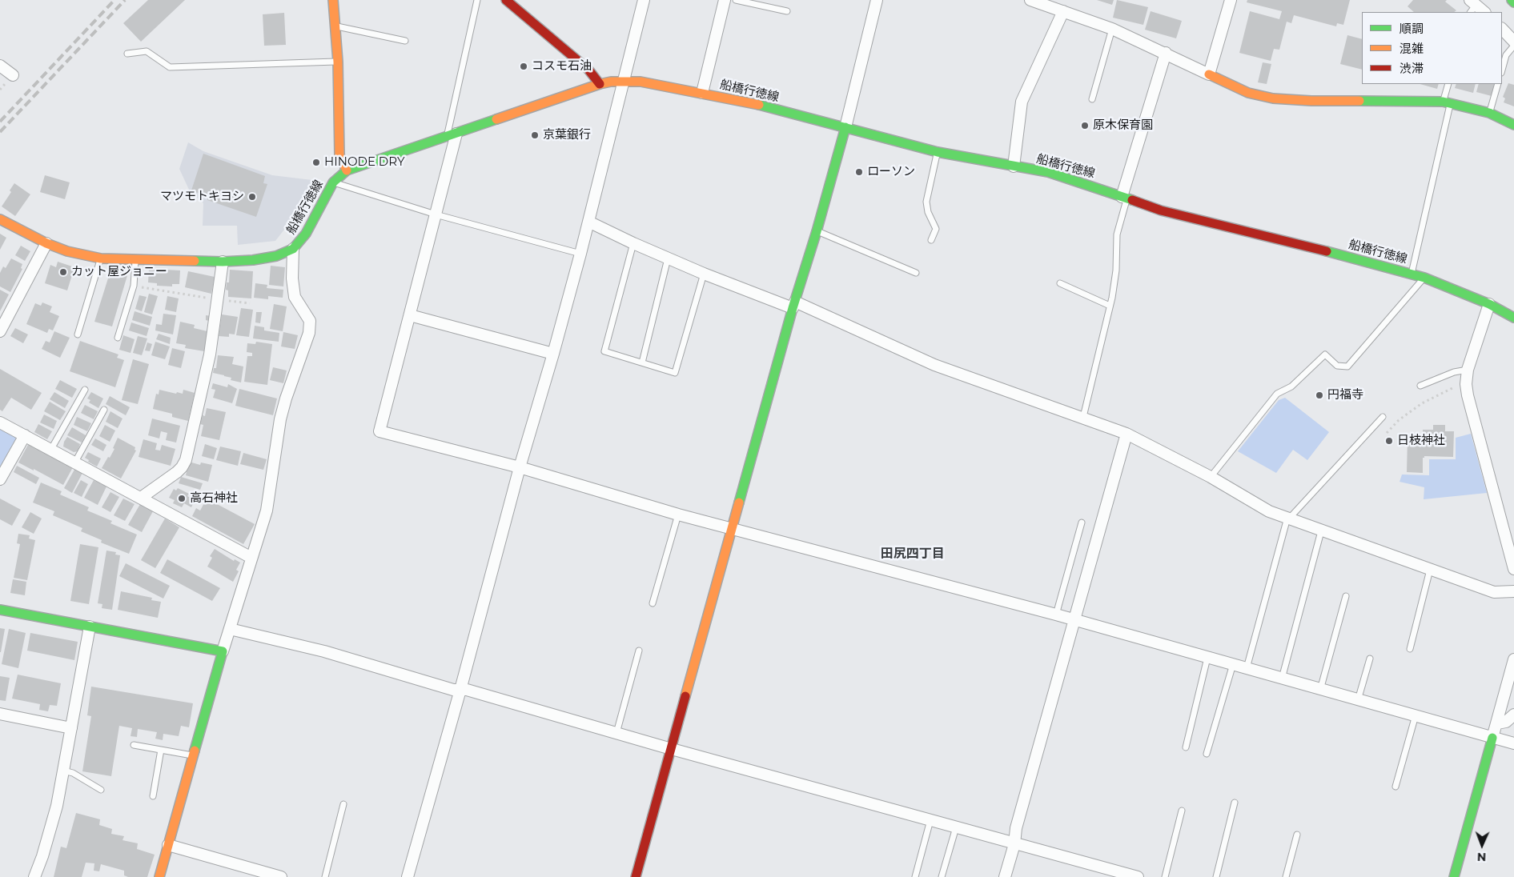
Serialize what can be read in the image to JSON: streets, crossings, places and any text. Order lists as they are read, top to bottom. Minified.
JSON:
{"streets":{"main road":["船橋行徳線"]},"districts":["田尻四丁目"],"places":["コスモ石油","原木保育園","京葉銀行","HINODE DRY","ローソン","マツモトキヨシ","カット屋ジョニー","円福寺","日枝神社","高石神社"],"legend":["順調","混雑","渋滞"],"north":"bottom"}
